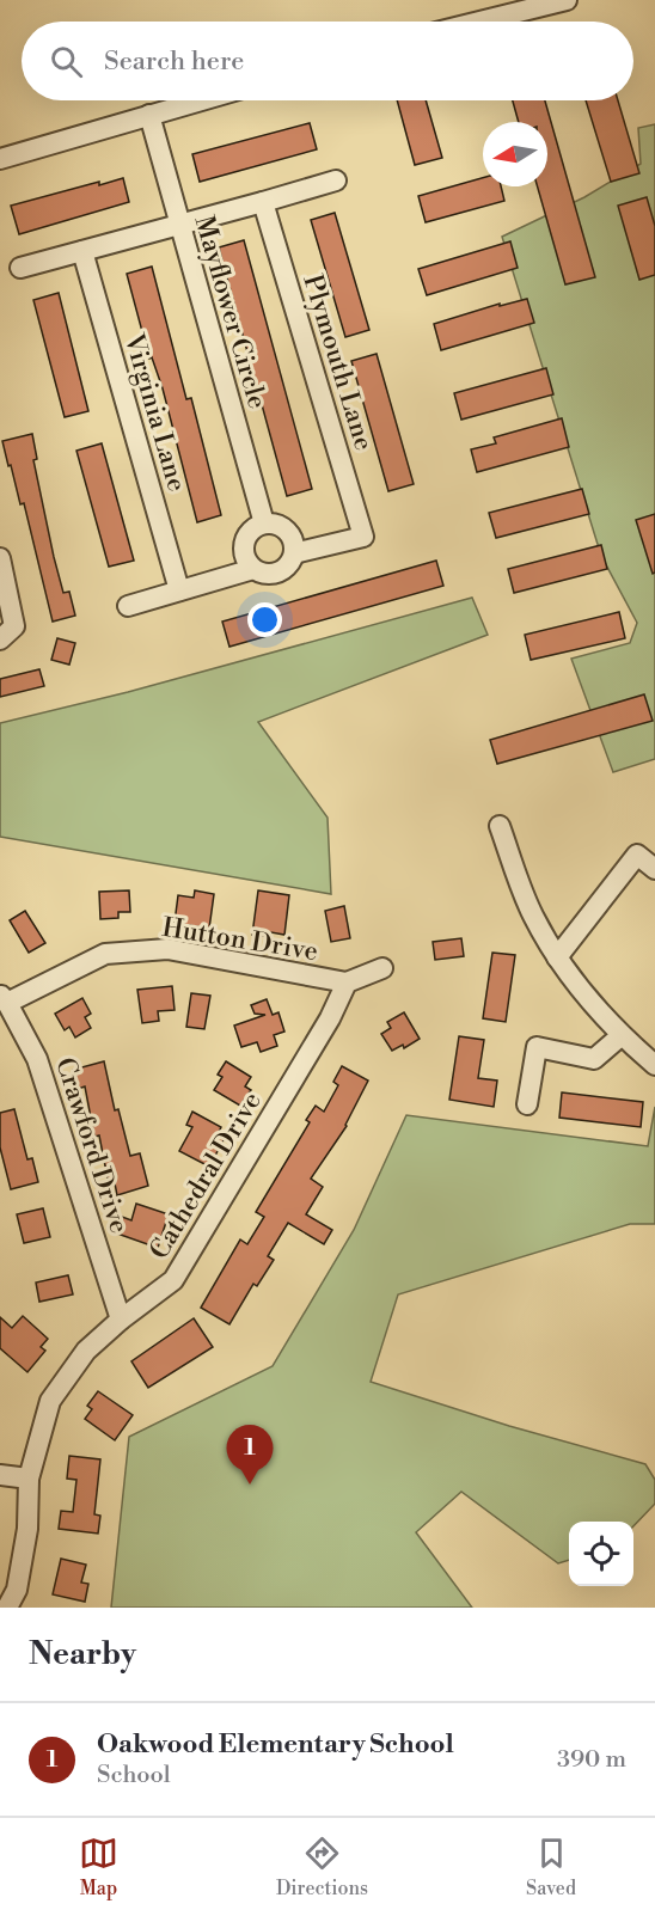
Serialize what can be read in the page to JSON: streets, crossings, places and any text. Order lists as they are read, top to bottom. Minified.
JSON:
{"streets":{"street":["Mayflower Circle","Plymouth Lane","Virginia Lane","Hutton Drive","Crawford Drive","Cathedral Drive"]},"crossings":[["Mayflower Circle","Plymouth Lane"],["Hutton Drive","Crawford Drive"],["Hutton Drive","Cathedral Drive"],["Crawford Drive","Cathedral Drive"]],"north":"left","page":{"search":"Search here","pins":"1","heading":"Nearby","list":[{"mark":"1","name":"Oakwood Elementary School","note":"School","value":"390 m"}],"nav":["Map","Directions","Saved"]}}
